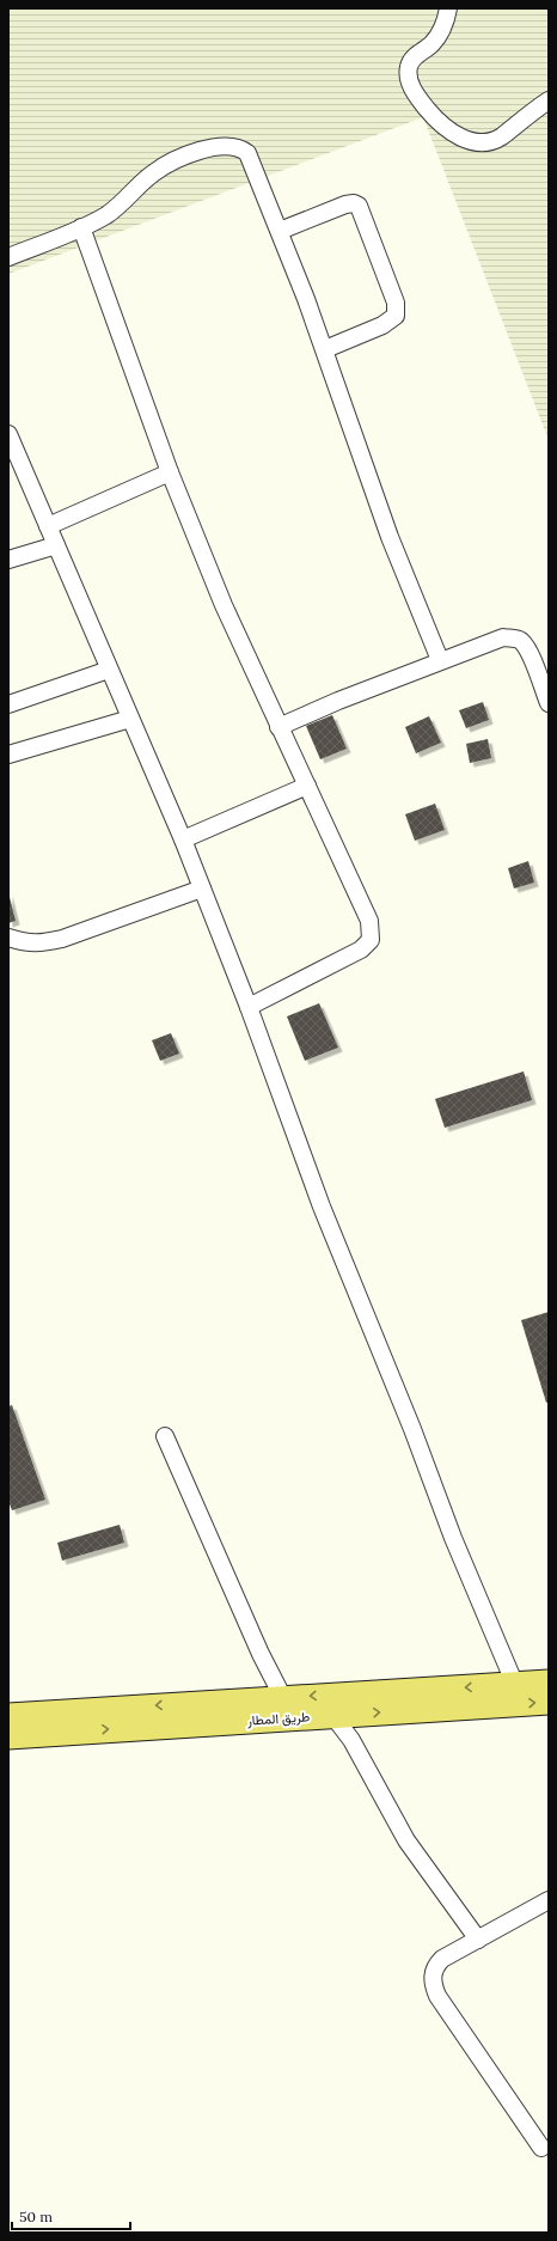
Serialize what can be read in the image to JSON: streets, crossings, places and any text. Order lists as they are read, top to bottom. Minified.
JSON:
{"streets":{"main road":["طريق المطار"]},"scale_bar":"50 m"}
